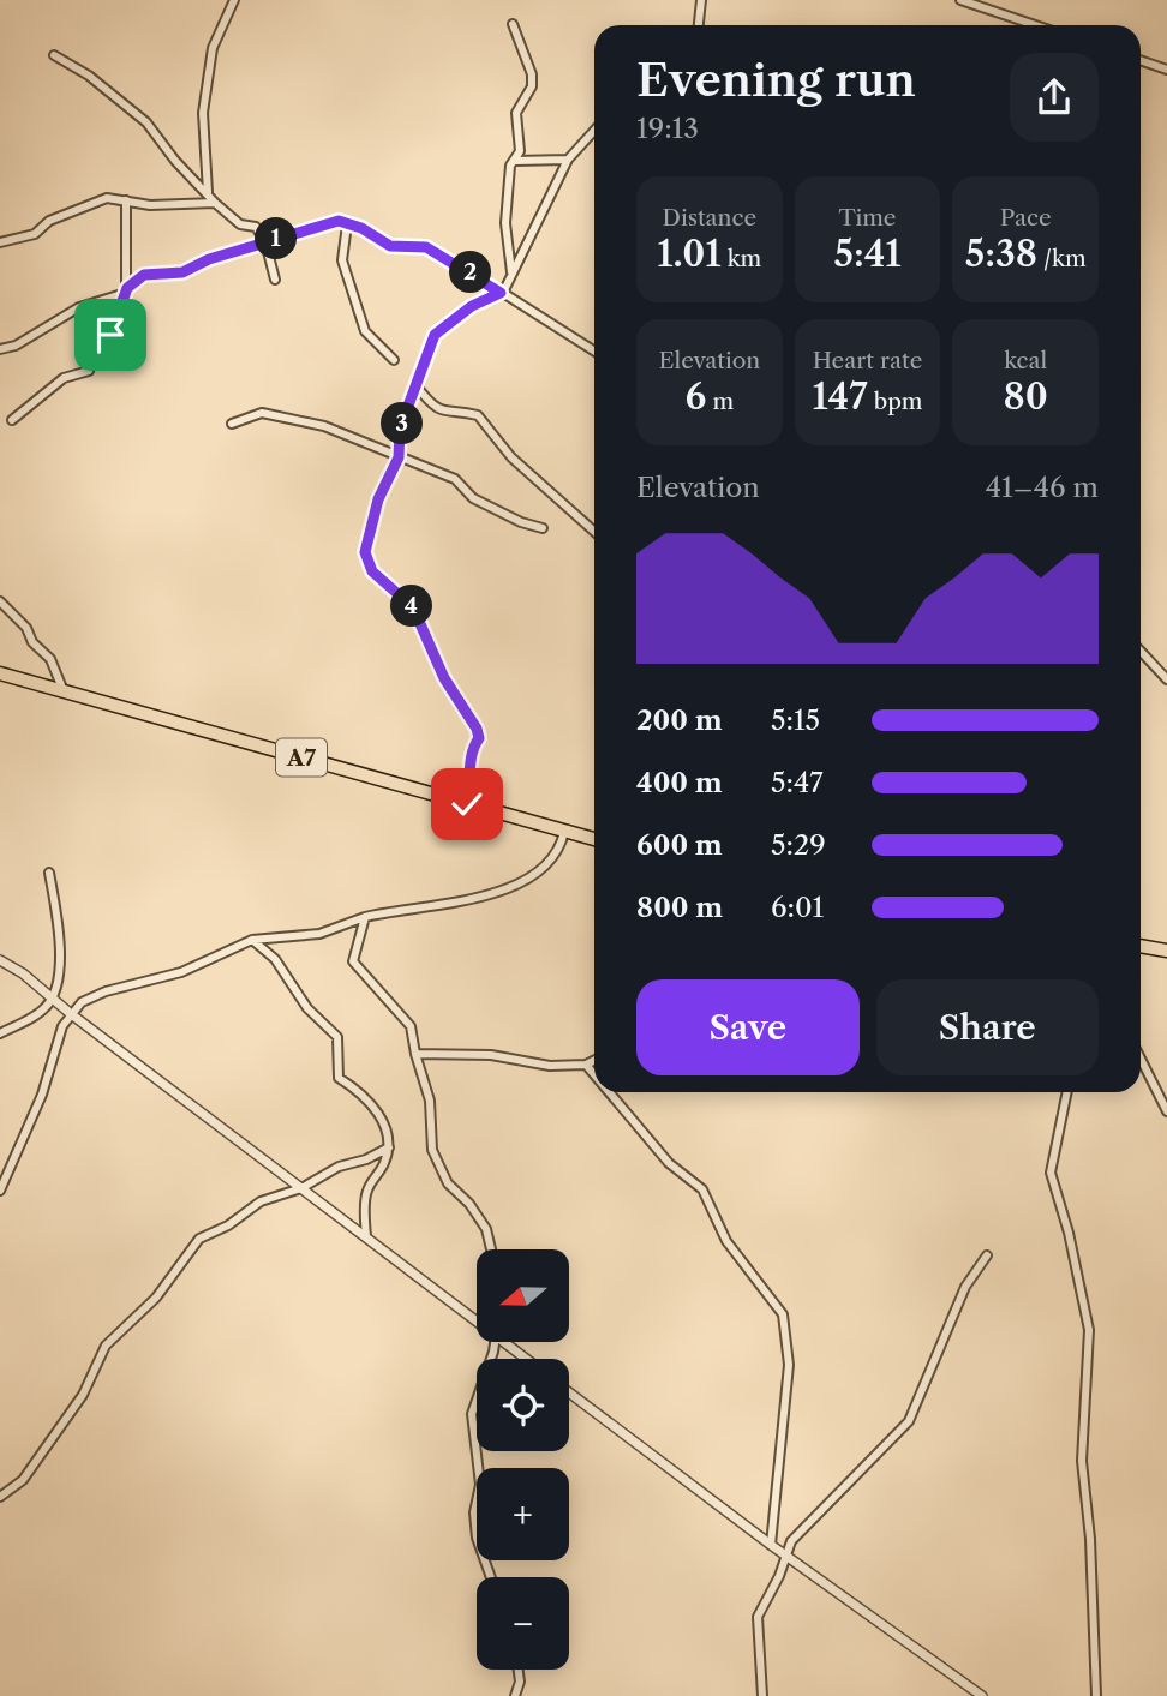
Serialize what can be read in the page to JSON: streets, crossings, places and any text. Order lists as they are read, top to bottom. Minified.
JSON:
{"streets":{"highway":["A7"]},"north":"left","page":{"heading":["Evening run","19:13"],"stats":[["Distance","1.01 km"],["Time","5:41"],["Pace","5:38 /km"],["Elevation","6 m"],["Heart rate","147 bpm"],["kcal","80"]],"pins":["1","2","3","4"],"chart":["Elevation","41–46 m"],"list":[{"name":"200 m","note":"5:15"},{"name":"400 m","note":"5:47"},{"name":"600 m","note":"5:29"},{"name":"800 m","note":"6:01"}],"buttons":["Save","Share"],"map_buttons":["+","−"]}}
